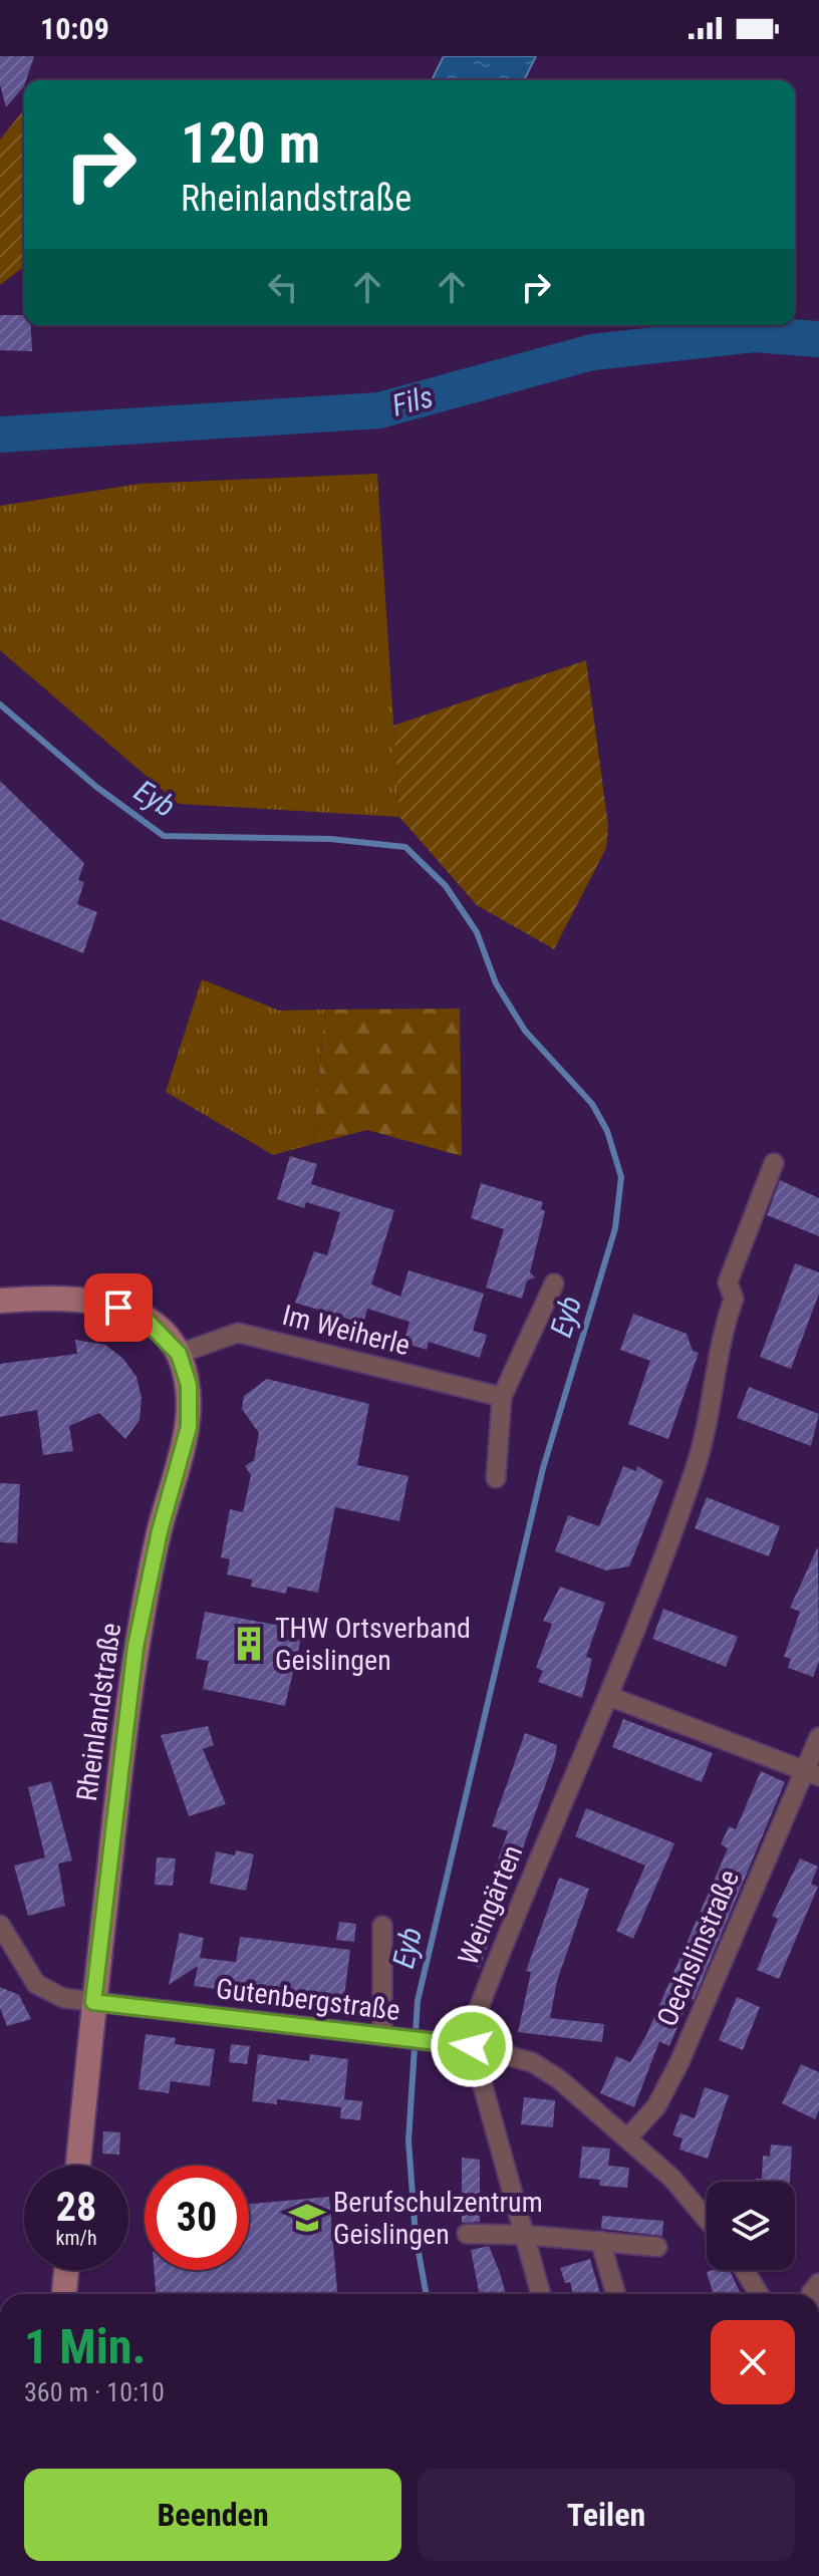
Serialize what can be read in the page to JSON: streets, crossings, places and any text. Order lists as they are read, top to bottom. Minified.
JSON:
{"streets":{"main road":["Rheinlandstraße"],"street":["Im Weiherle","Weingärten","Oechslinstraße","Gutenbergstraße"]},"crossings":[["Im Weiherle","Rheinlandstraße"],["Rheinlandstraße","Gutenbergstraße"],["Weingärten","Gutenbergstraße"],["Oechslinstraße","Gutenbergstraße"]],"water":["Fils","Eyb"],"places":{"building":["THW Ortsverband Geislingen"],"school or university":["Berufschulzentrum Geislingen"]},"page":{"status":"10:09","turn":["120 m","Rheinlandstraße"],"speed":"28 km/h","limit":"30","heading":["1 Min.","360 m · 10:10"],"buttons":["Beenden","Teilen"]}}
